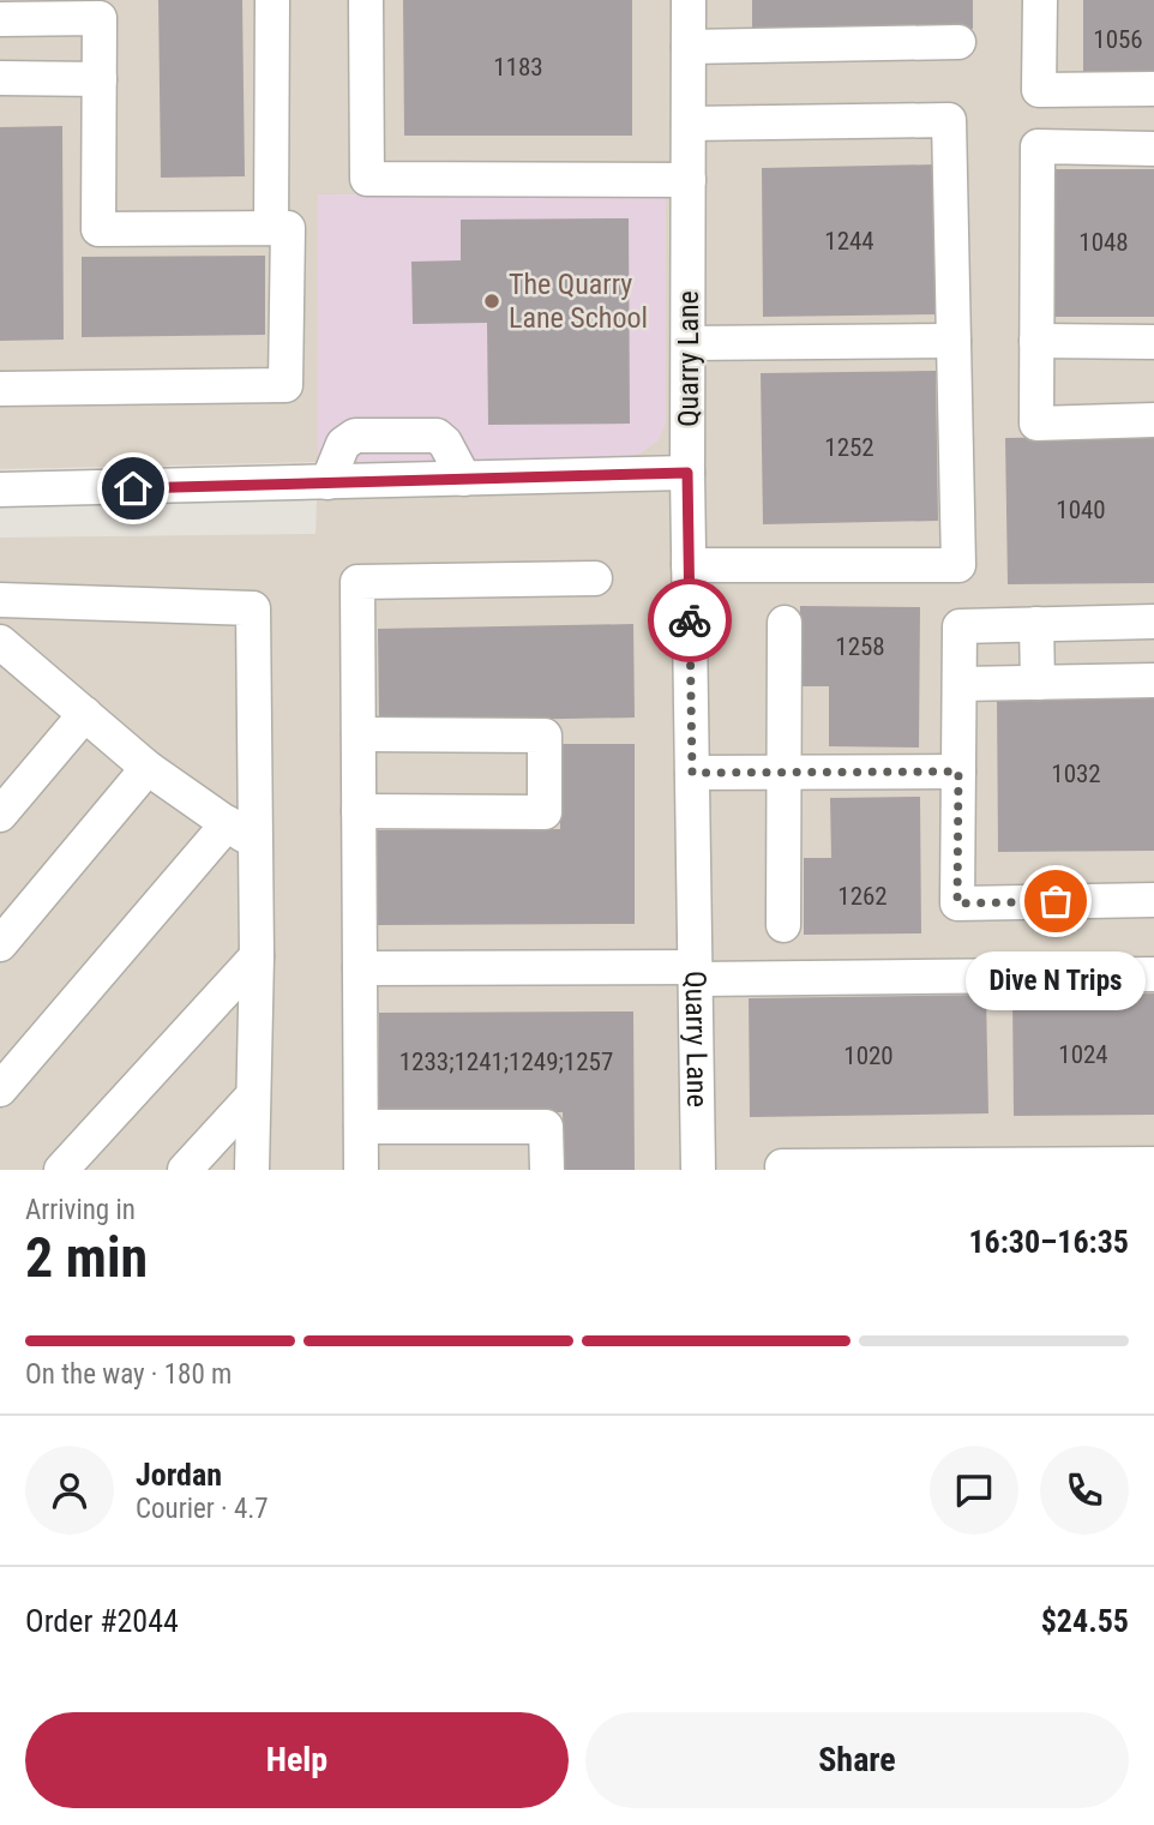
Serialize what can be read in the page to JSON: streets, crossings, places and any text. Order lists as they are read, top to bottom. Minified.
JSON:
{"streets":{"street":["Quarry Lane"]},"places":["The Quarry Lane School","Dive N Trips"],"house_numbers":["1056","1183","1244","1048","1252","1040","1258","1032","1262","1024","1020","1233;1241;1249;1257"],"page":{"bubble":"Dive N Trips","heading":["2 min","Arriving in","16:30–16:35"],"panel":["Jordan","Courier · 4.7","Order #2044","$24.55"],"bar":"On the way · 180 m","buttons":["Help","Share"]}}
